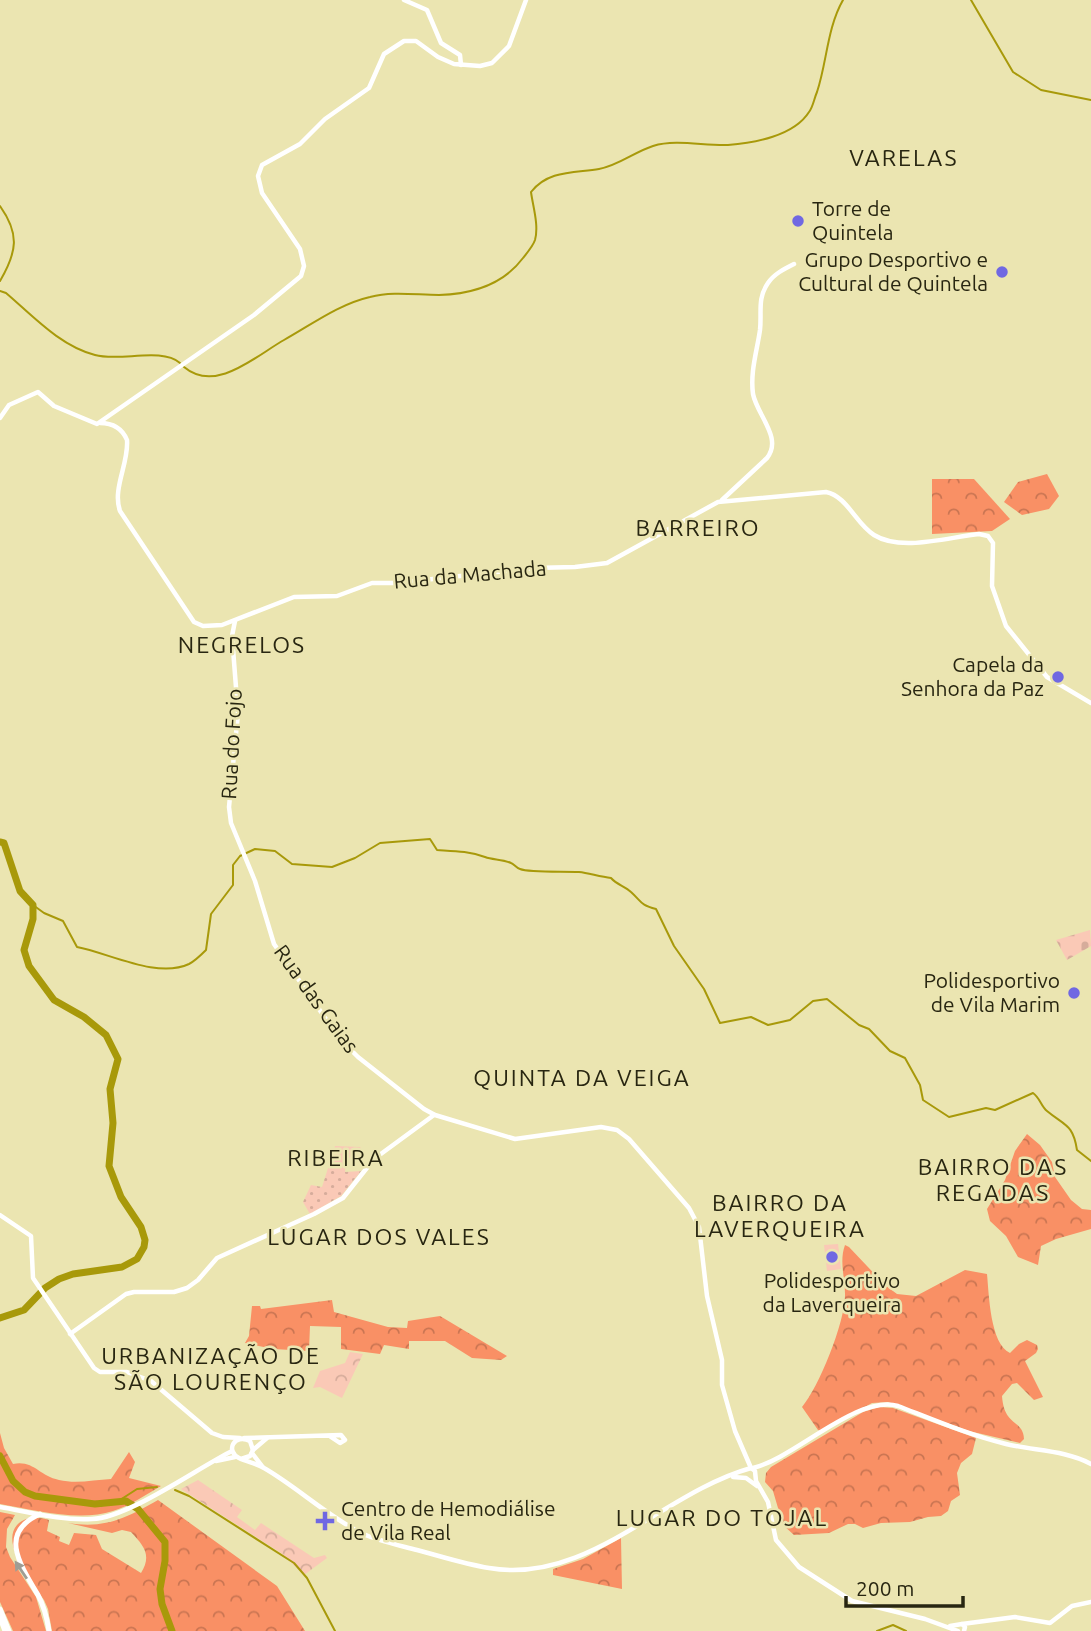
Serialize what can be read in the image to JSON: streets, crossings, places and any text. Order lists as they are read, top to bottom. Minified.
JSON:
{"streets":{"street":["Rua da Machada","Rua do Fojo","Rua das Gaias"]},"crossings":[["Rua da Machada","Rua do Fojo"],["Rua do Fojo","Rua das Gaias"]],"districts":["VARELAS","BARREIRO","NEGRELOS","QUINTA DA VEIGA","RIBEIRA","BAIRRO DAS REGADAS","BAIRRO DA LAVERQUEIRA","LUGAR DOS VALES","URBANIZAÇÃO DE SÃO LOURENÇO","LUGAR DO TOJAL"],"places":{"other":["Torre de Quintela","Grupo Desportivo e Cultural de Quintela","Capela da Senhora da Paz","Polidesportivo de Vila Marim","Polidesportivo da Laverqueira"],"health":["Centro de Hemodiálise de Vila Real"]},"scale_bar":"200 m"}
